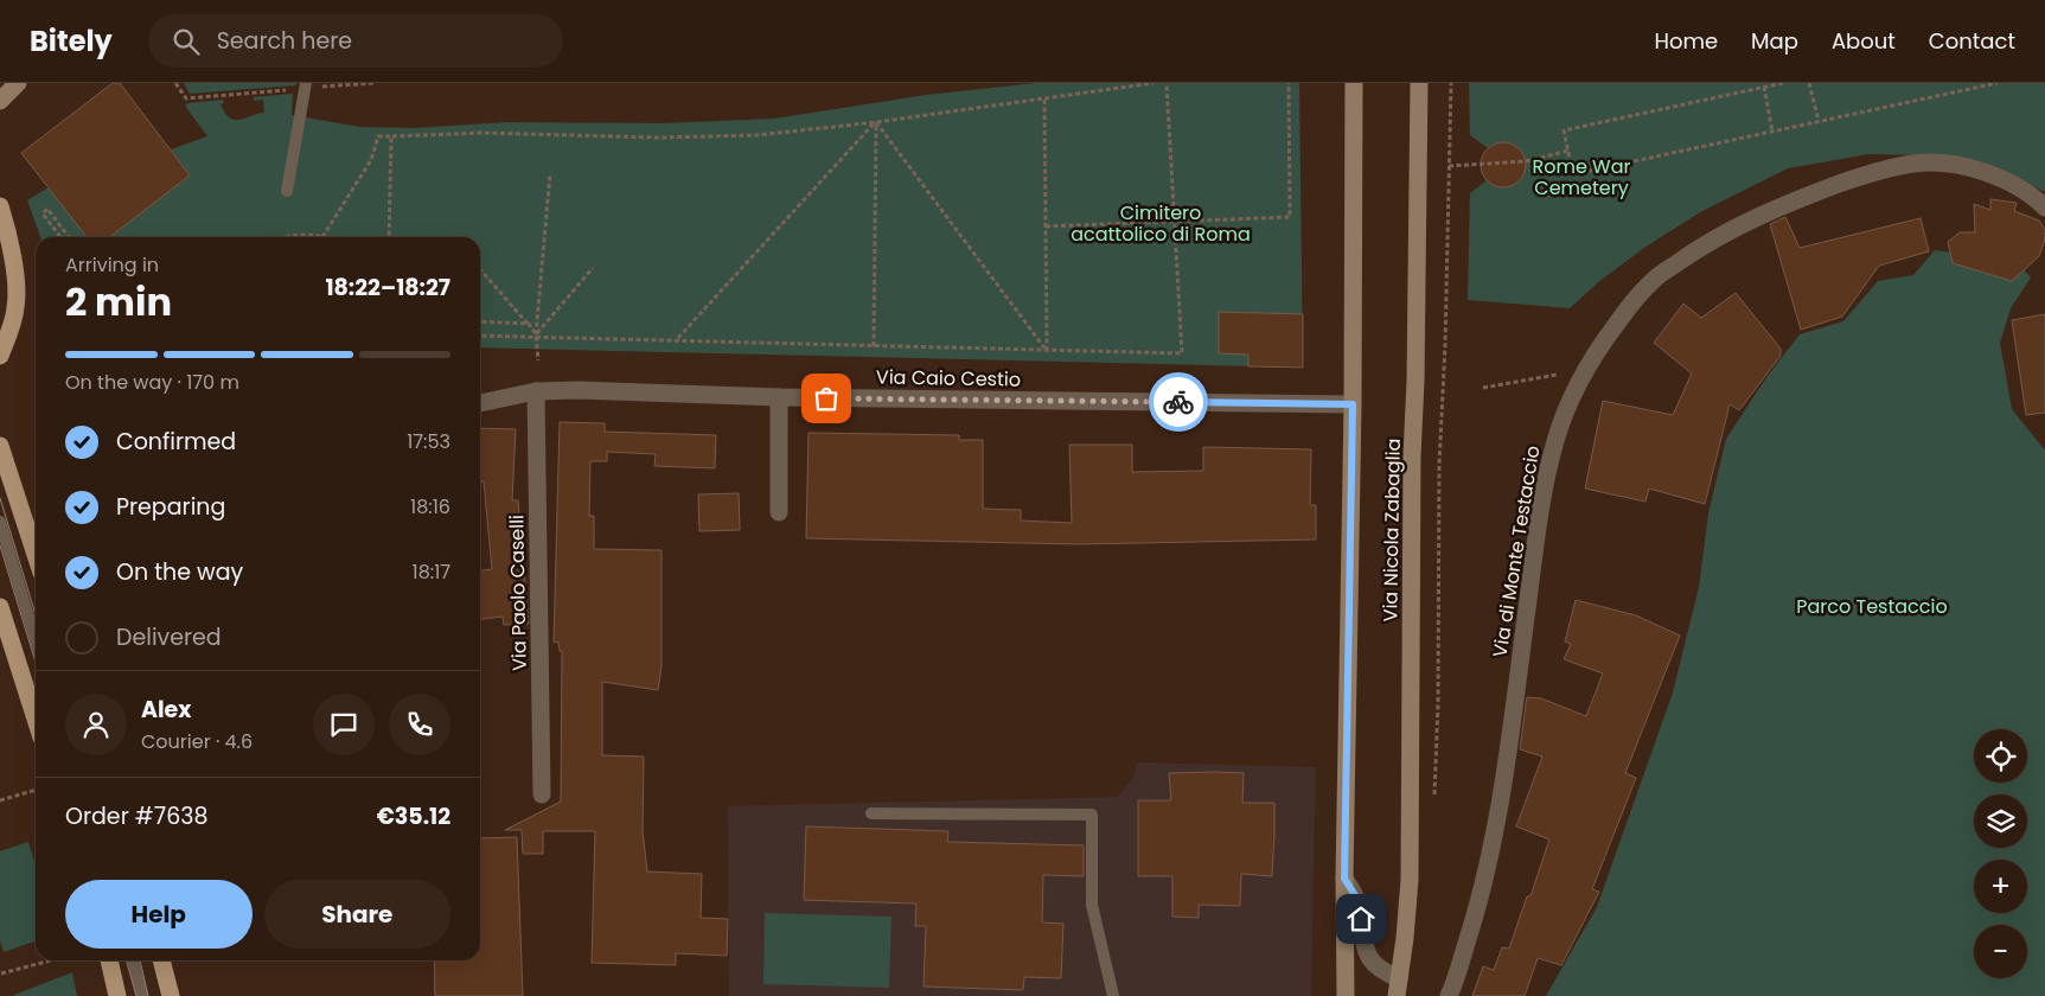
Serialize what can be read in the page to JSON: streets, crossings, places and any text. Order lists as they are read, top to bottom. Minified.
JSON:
{"streets":{"street":["Via Caio Cestio","Via Nicola Zabaglia","Via di Monte Testaccio","Via Paolo Caselli"]},"crossings":[["Via Caio Cestio","Via Paolo Caselli"]],"parks":["Rome War Cemetery","Cimitero acattolico di Roma","Parco Testaccio"],"page":{"header":"Bitely","search":"Search here","nav":["Home","Map","About","Contact"],"heading":["2 min","Arriving in","18:22–18:27"],"panel":["Alex","Courier · 4.6","Order #7638","€35.12"],"bar":"On the way · 170 m","list":[["Confirmed","17:53"],["Preparing","18:16"],["On the way","18:17"],"Delivered"],"map_buttons":["+","−"],"buttons":["Help","Share"]}}
